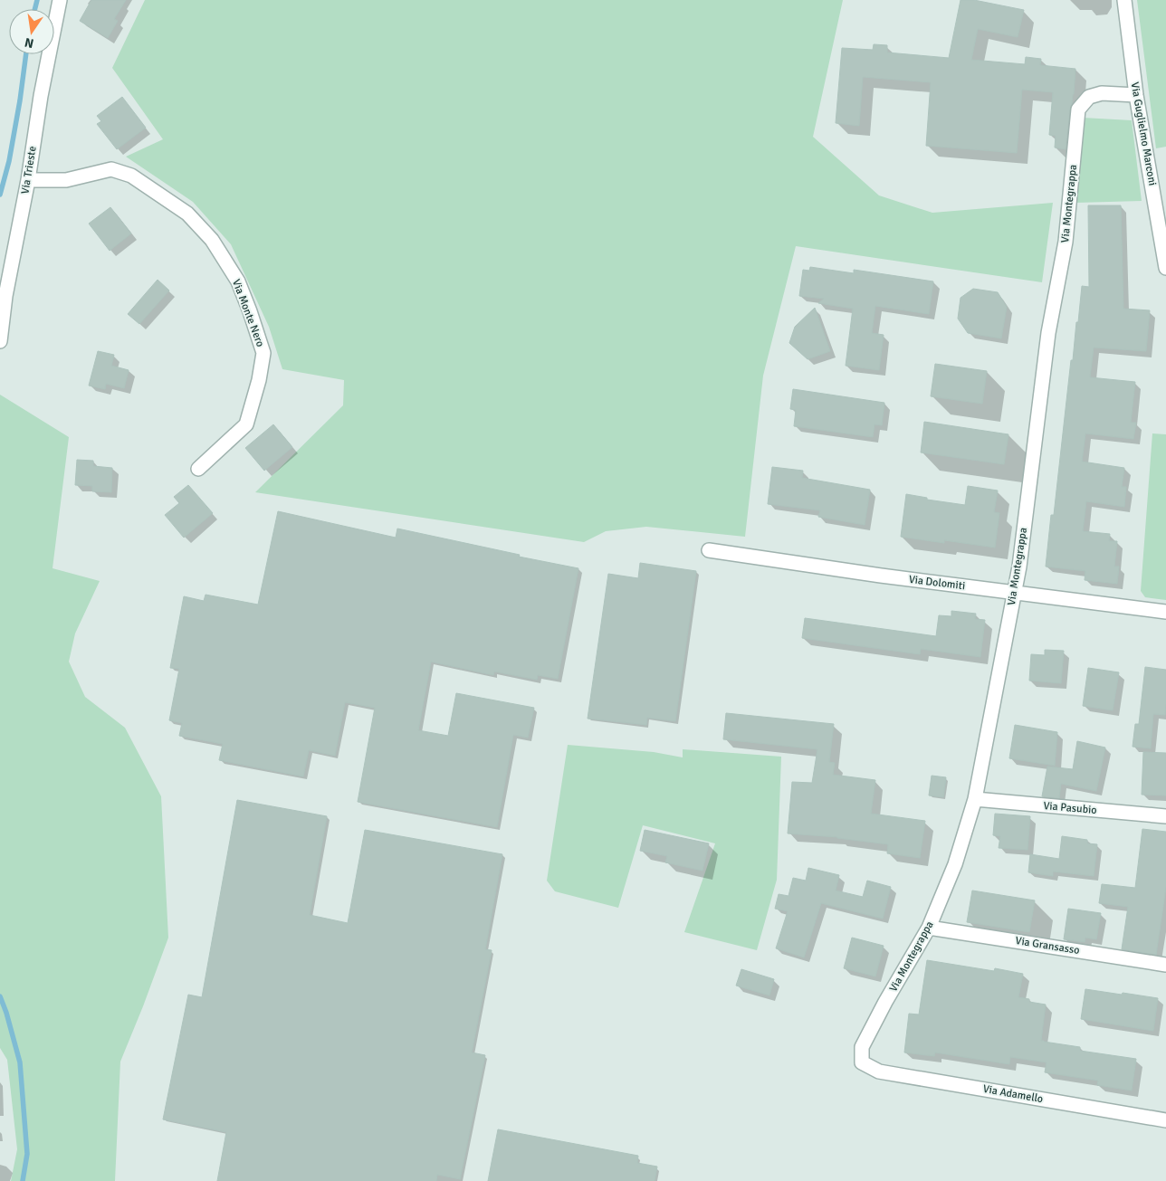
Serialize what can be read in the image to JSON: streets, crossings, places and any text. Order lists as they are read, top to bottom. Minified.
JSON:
{"streets":{"street":["Via Guglielmo Marconi","Via Trieste","Via Montegrappa","Via Monte Nero","Via Dolomiti","Via Pasubio","Via Gransasso","Via Adamello"]},"crossings":[["Via Guglielmo Marconi","Via Montegrappa"],["Via Trieste","Via Monte Nero"],["Via Montegrappa","Via Dolomiti"],["Via Montegrappa","Via Pasubio"],["Via Montegrappa","Via Gransasso"],["Via Montegrappa","Via Adamello"]],"north":"bottom"}
